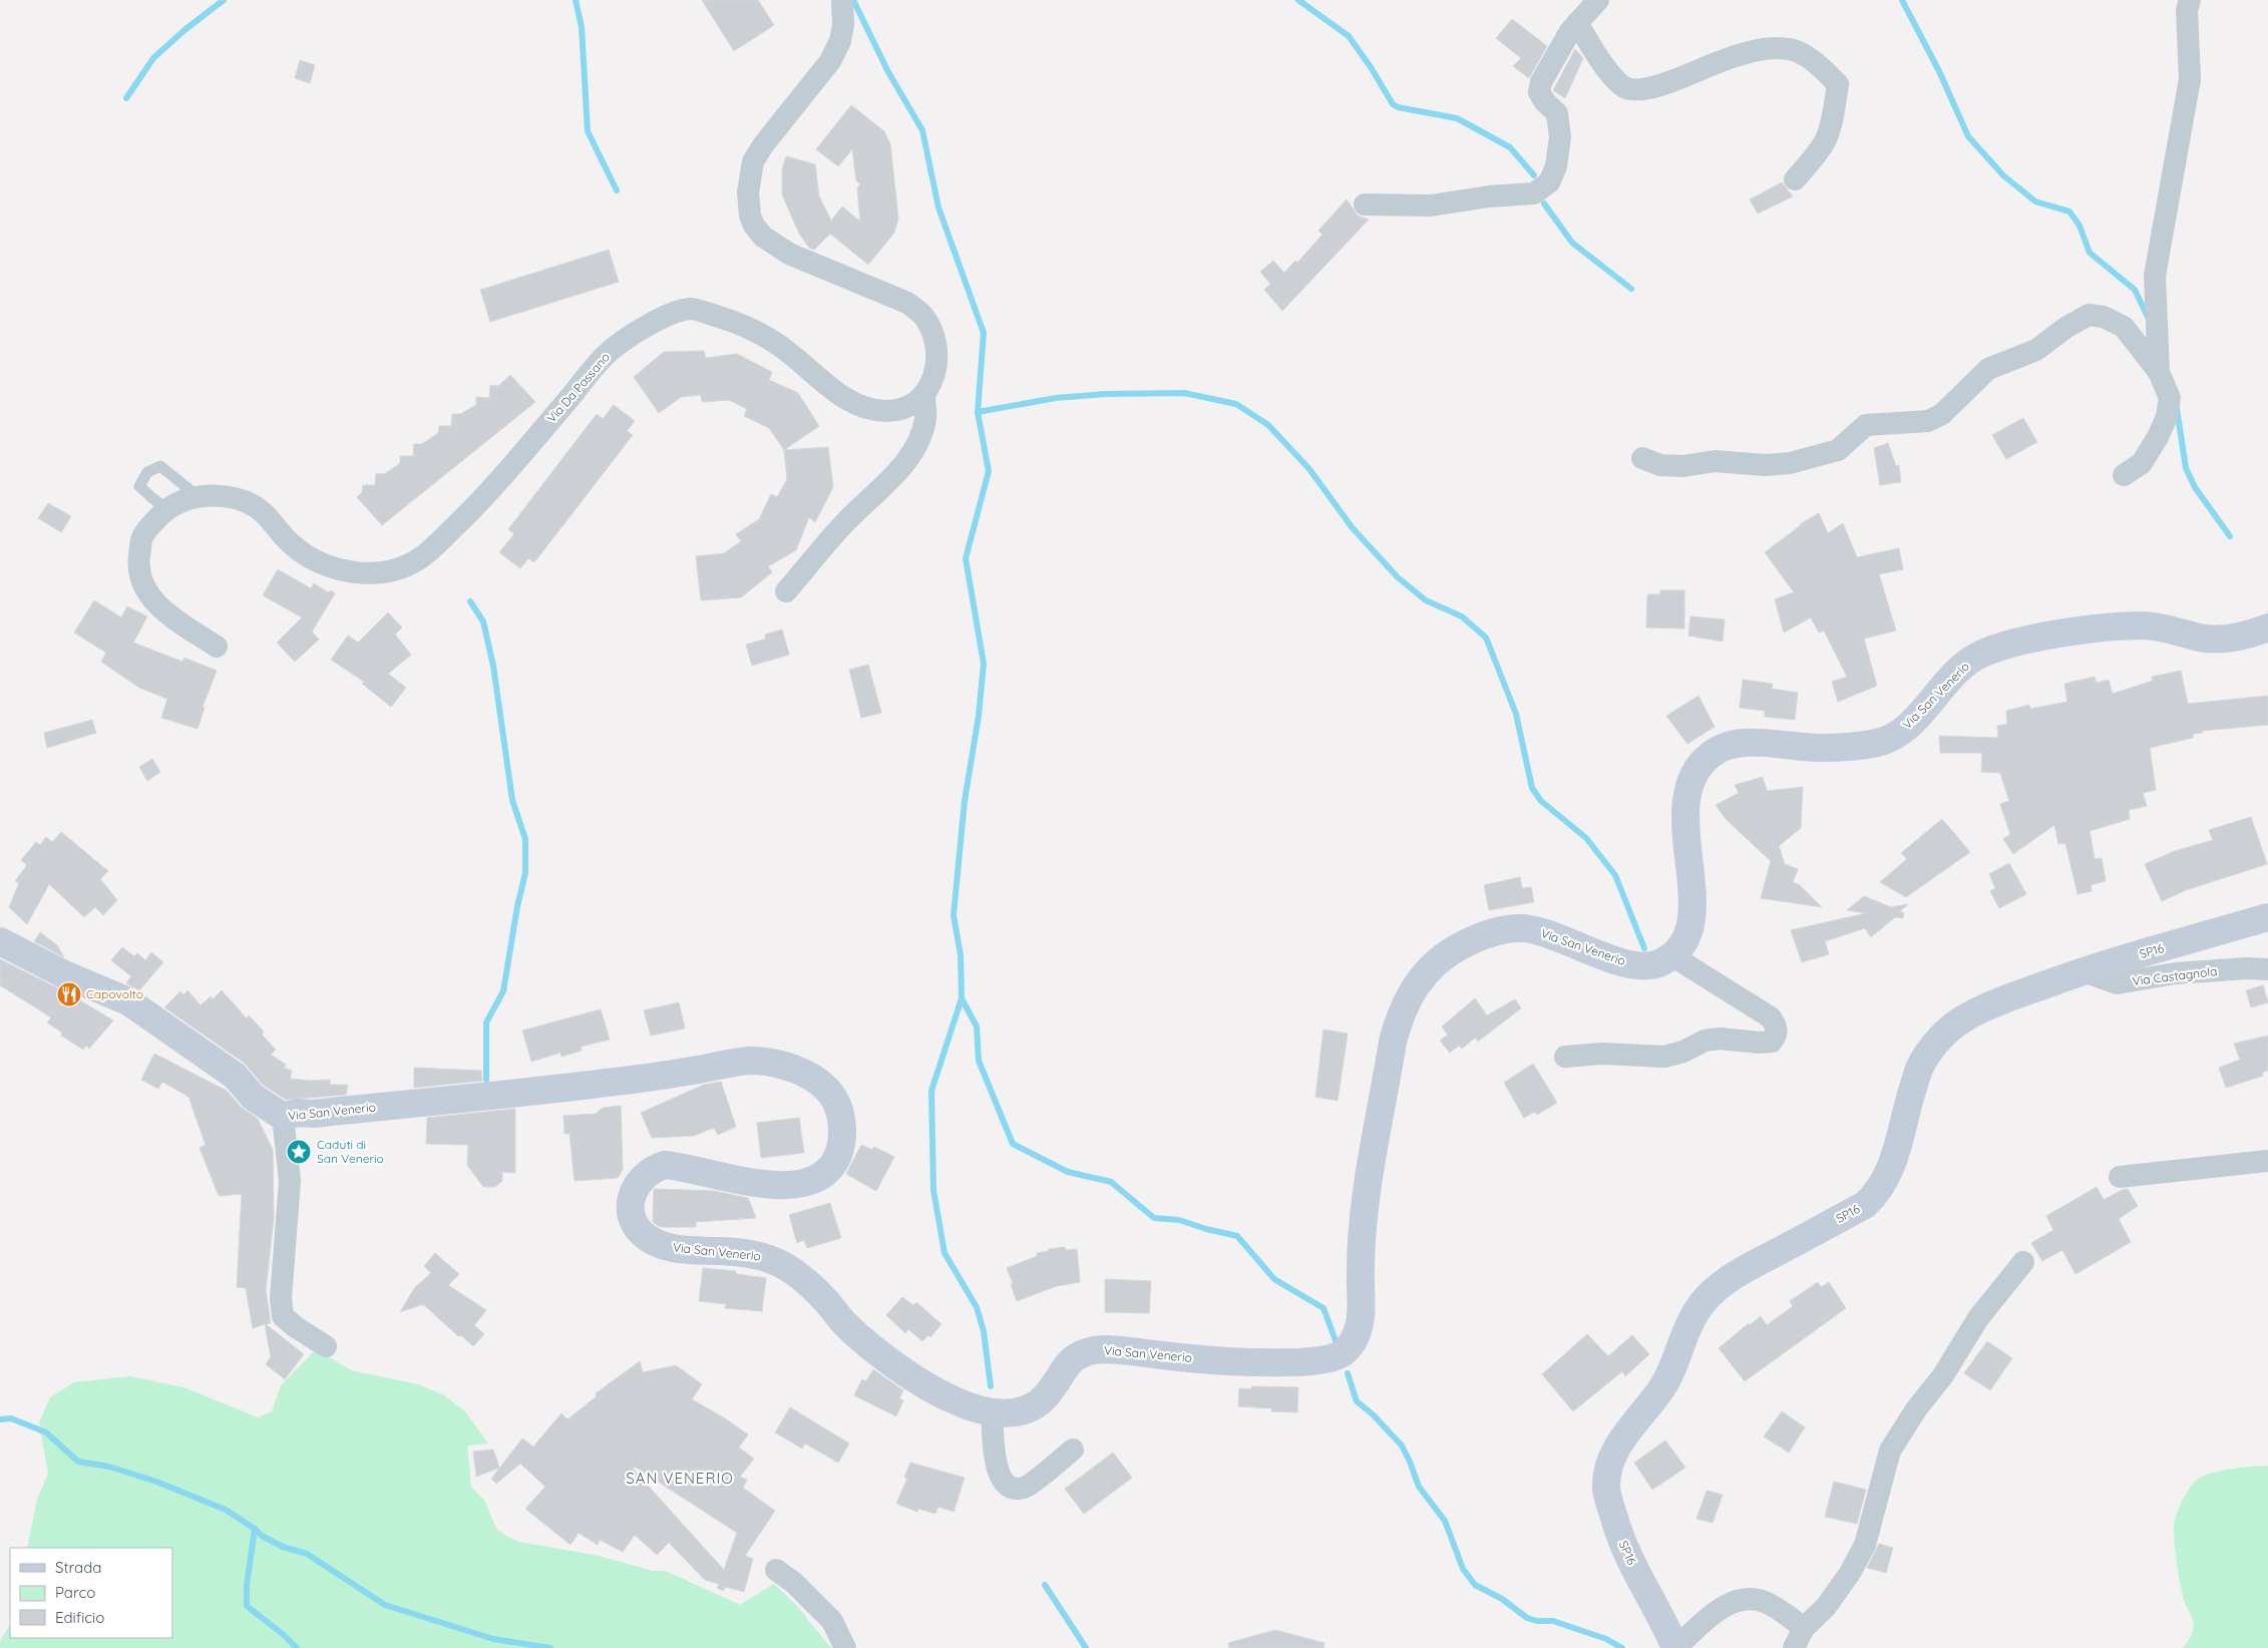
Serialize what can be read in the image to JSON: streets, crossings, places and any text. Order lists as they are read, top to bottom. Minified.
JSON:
{"streets":{"street":["Via Da Passano","Via San Venerio","SP16","Via Castagnola"]},"crossings":[["SP16","Via Castagnola"]],"districts":["SAN VENERIO"],"places":{"restaurant":["Capovolto"],"place":["Caduti di San Venerio"]},"legend":["Strada","Parco","Edificio"]}
